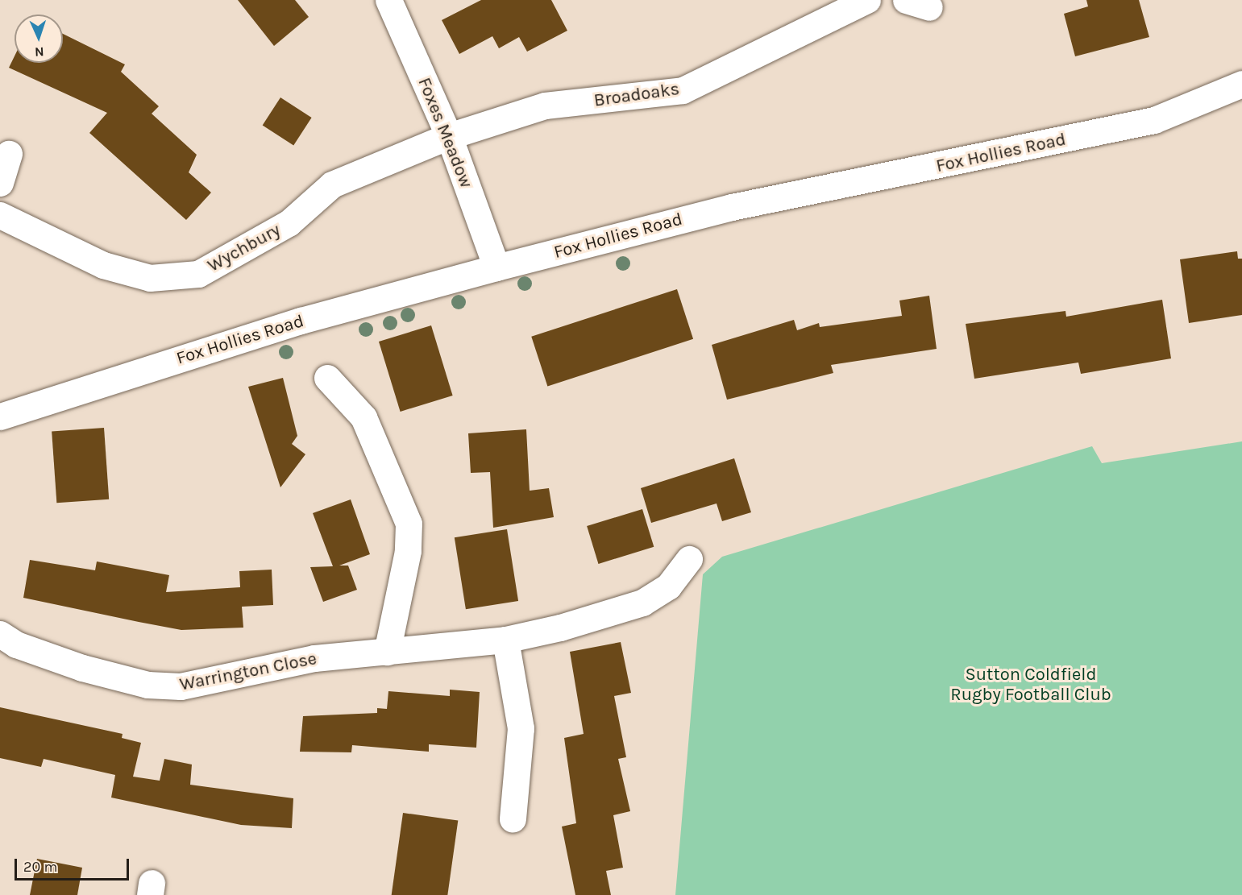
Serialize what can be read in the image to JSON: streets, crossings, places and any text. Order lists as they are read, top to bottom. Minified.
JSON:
{"streets":{"street":["Broadoaks","Foxes Meadow","Fox Hollies Road","Wychbury","Warrington Close"]},"crossings":[["Broadoaks","Foxes Meadow"],["Broadoaks","Wychbury"],["Foxes Meadow","Fox Hollies Road"],["Foxes Meadow","Wychbury"]],"parks":["Sutton Coldfield Rugby Football Club"],"scale_bar":"20 m","north":"bottom"}
